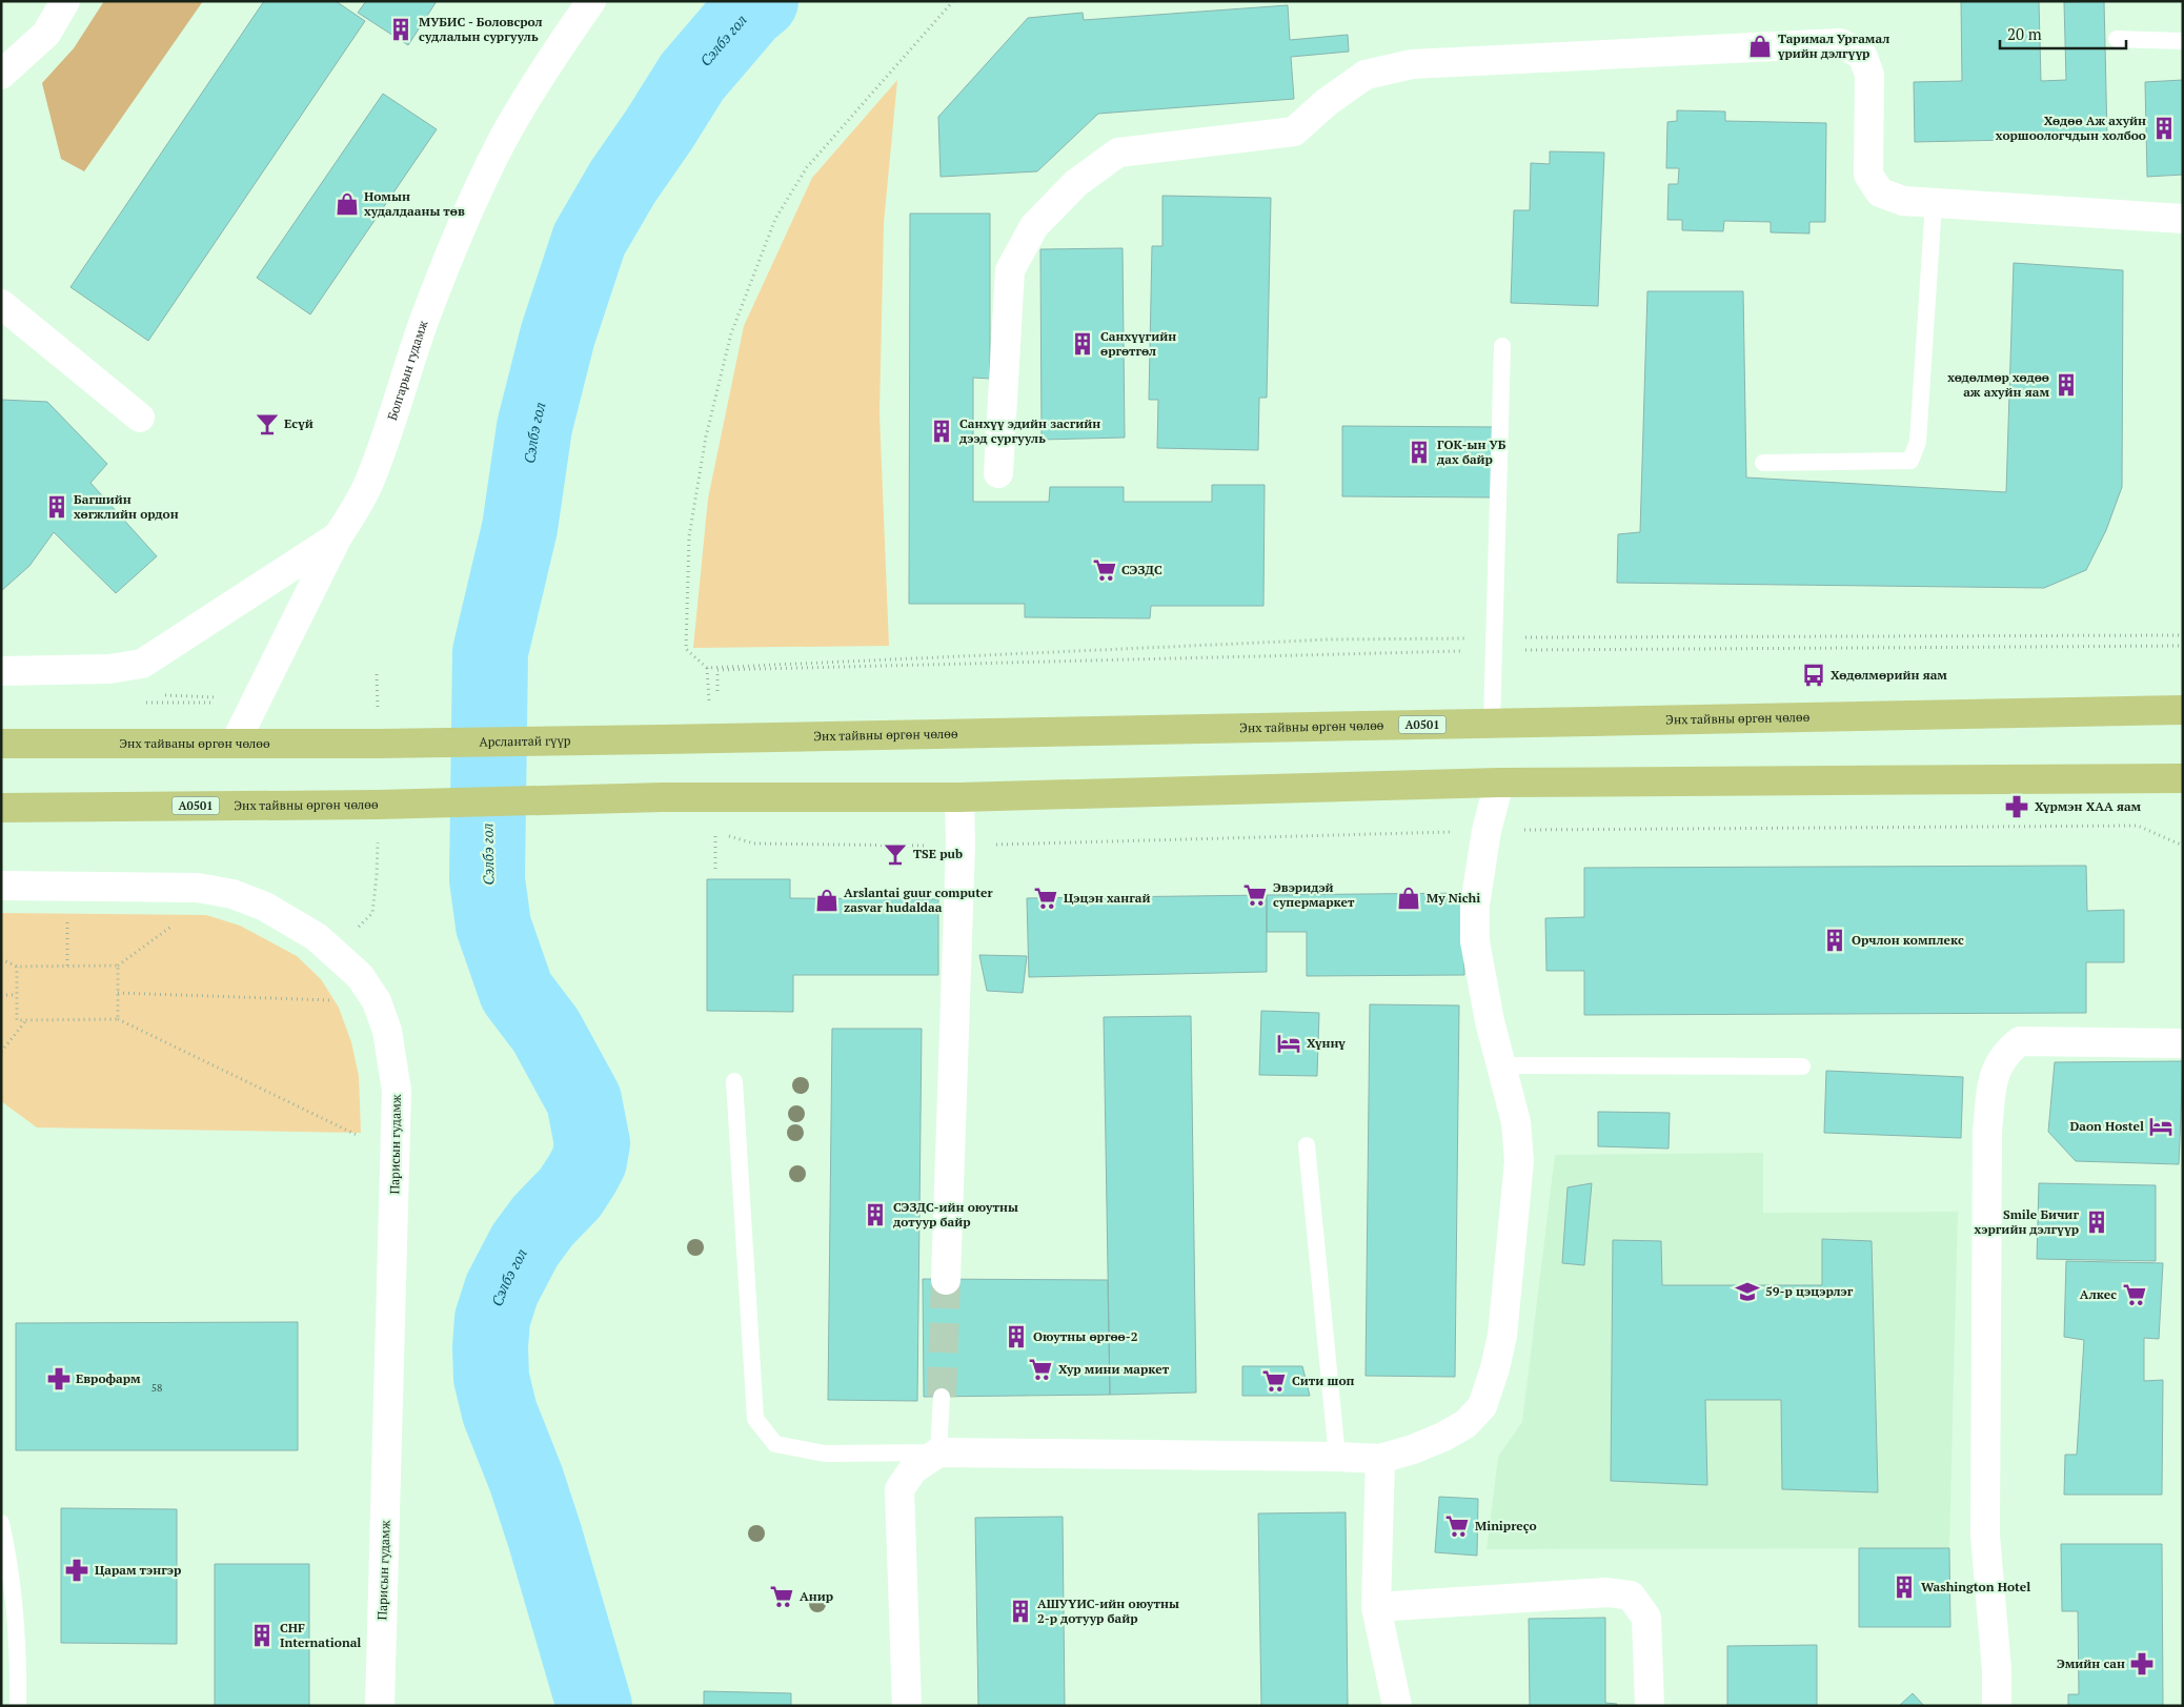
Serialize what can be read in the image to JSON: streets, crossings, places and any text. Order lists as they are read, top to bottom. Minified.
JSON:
{"streets":{"highway":["Энх тайвны өргөн чөлөө","A0501","Арслантай гүүр","Энх тайваны өргөн чөлөө"],"street":["Болгарын гудамж","Парисын гудамж"]},"crossings":[["Болгарын гудамж","Энх тайваны өргөн чөлөө"],["Энх тайвны өргөн чөлөө","A0501"],["Энх тайвны өргөн чөлөө","Арслантай гүүр"],["Арслантай гүүр","Энх тайваны өргөн чөлөө"]],"water":["Сэлбэ гол"],"places":{"building":["МУБИС - Боловсрол судлалын сургууль","Хөдөө Аж ахуйн хоршоологчдын холбоо","Санхүүгийн өргөтгөл","хөдөлмөр хөдөө аж ахуйн яам","Санхүү эдийн засгийн дээд сургууль","ГОК-ын УБ дах байр","Багшийн хөгжлийн ордон","Орчлон комплекс","СЭЗДС-ийн оюутны дотуур байр","Smile Бичиг хэргийн дэлгүүр","Оюутны өргөө-2","Washington Hotel","АШУҮИС-ийн оюутны 2-р дотуур байр","CHF International"],"shop":["Таримал Ургамал үрийн дэлгүүр","Номын худалдааны төв","My Nichi","Arslantai guur computer zasvar hudaldaa"],"bar":["Есүй","TSE pub"],"supermarket":["СЭЗДС","Эвэридэй супермаркет","Цэцэн хангай","Алкес","Хур мини маркет","Сити шоп","Minipreço","Анир"],"bus stop":["Хөдөлмөрийн яам"],"pharmacy":["Хүрмэн ХАА яам","Еврофарм","Царам тэнгэр","Эмийн сан"],"hotel":["Хүннү","Daon Hostel"],"school or university":["59-р цэцэрлэг"]},"house_numbers":["58"],"scale_bar":"20 m"}
